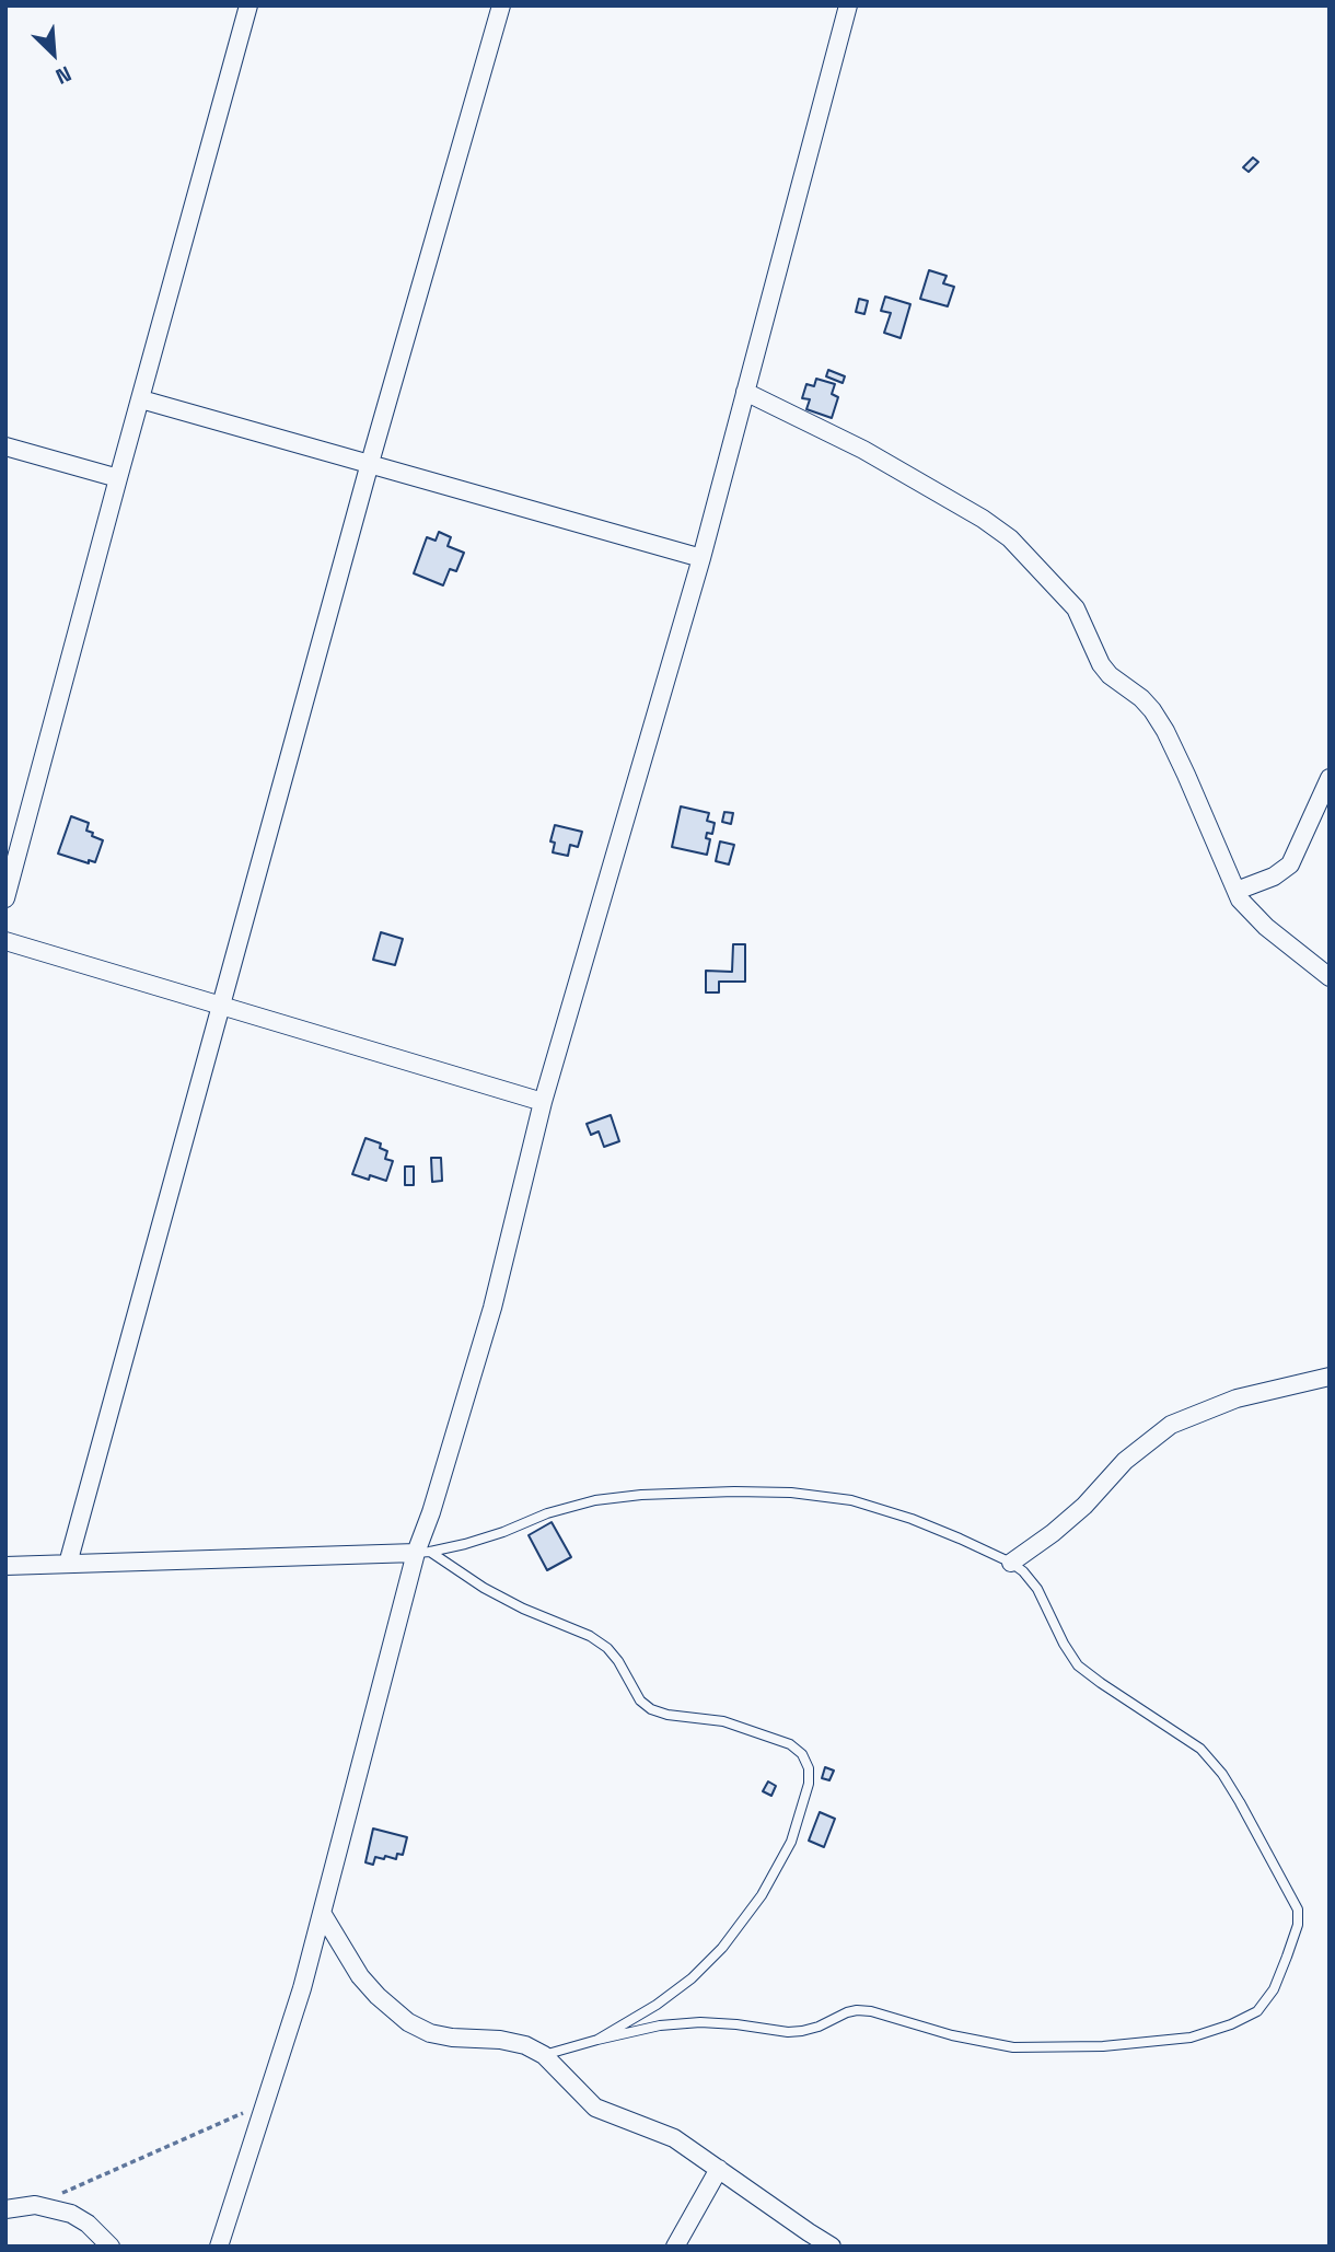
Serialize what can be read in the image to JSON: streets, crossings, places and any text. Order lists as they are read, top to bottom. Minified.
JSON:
{"north":"bottom right"}
